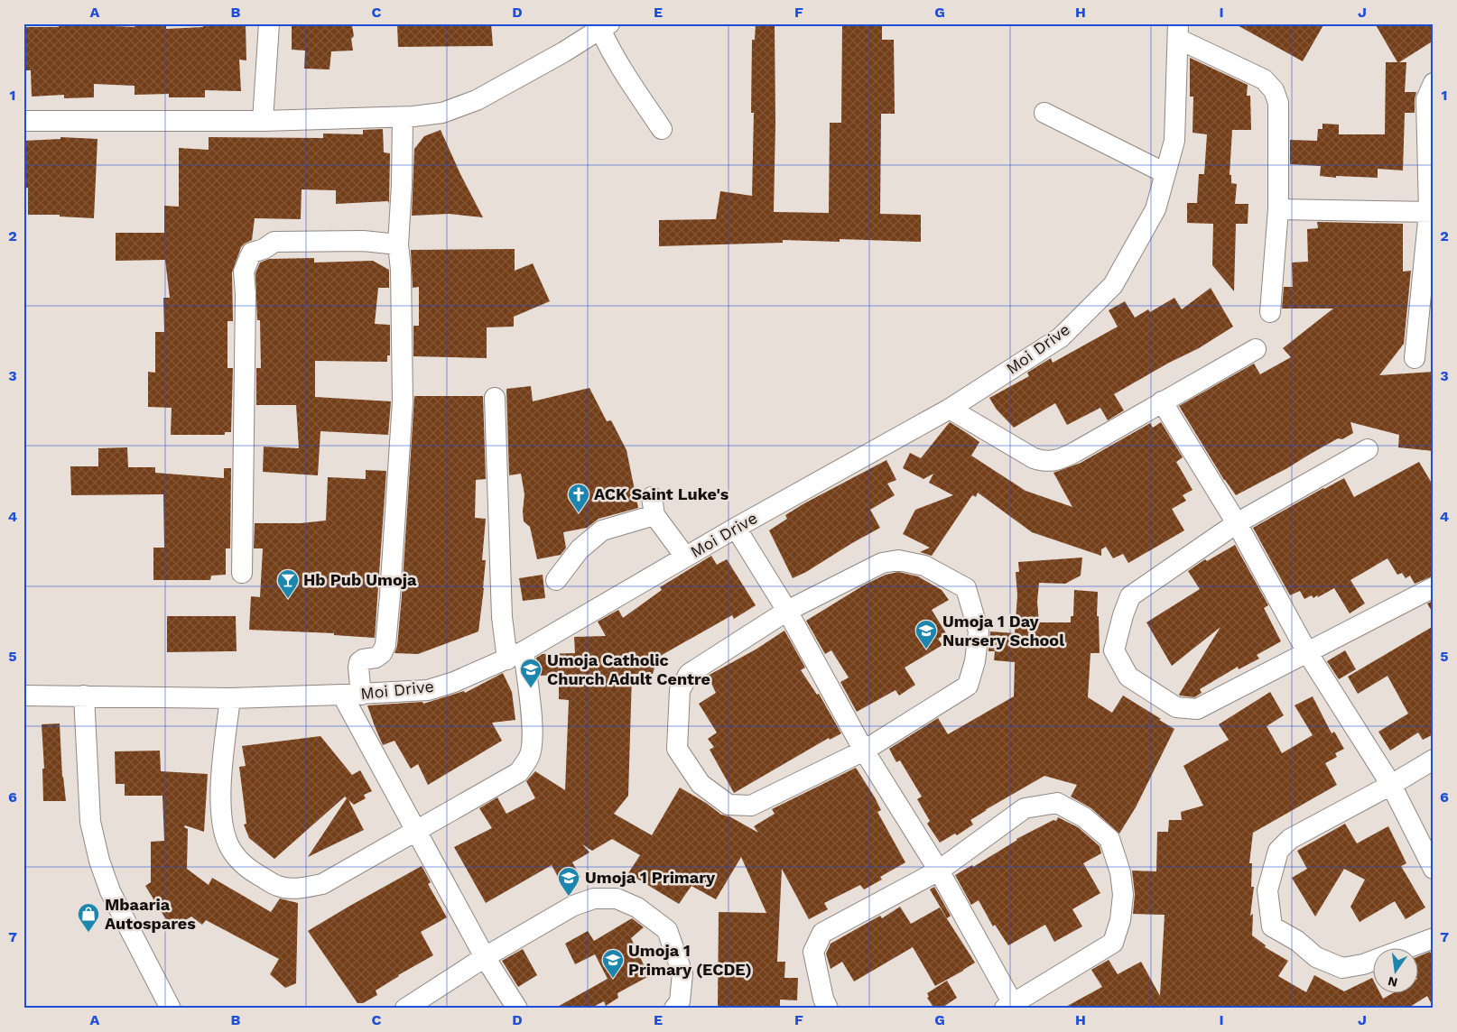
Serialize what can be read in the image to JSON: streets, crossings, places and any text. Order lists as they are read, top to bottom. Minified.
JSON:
{"streets":{"street":["Moi Drive"]},"places":{"church":["ACK Saint Luke's"],"bar":["Hb Pub Umoja"],"school or university":["Umoja 1 Day Nursery School","Umoja Catholic Church Adult Centre","Umoja 1 Primary","Umoja 1 Primary (ECDE)"],"shop":["Mbaaria Autospares"]},"north":"bottom","grid":{"columns":["A","B","C","D","E","F","G","H","I","J"],"rows":["1","2","3","4","5","6","7"]}}
